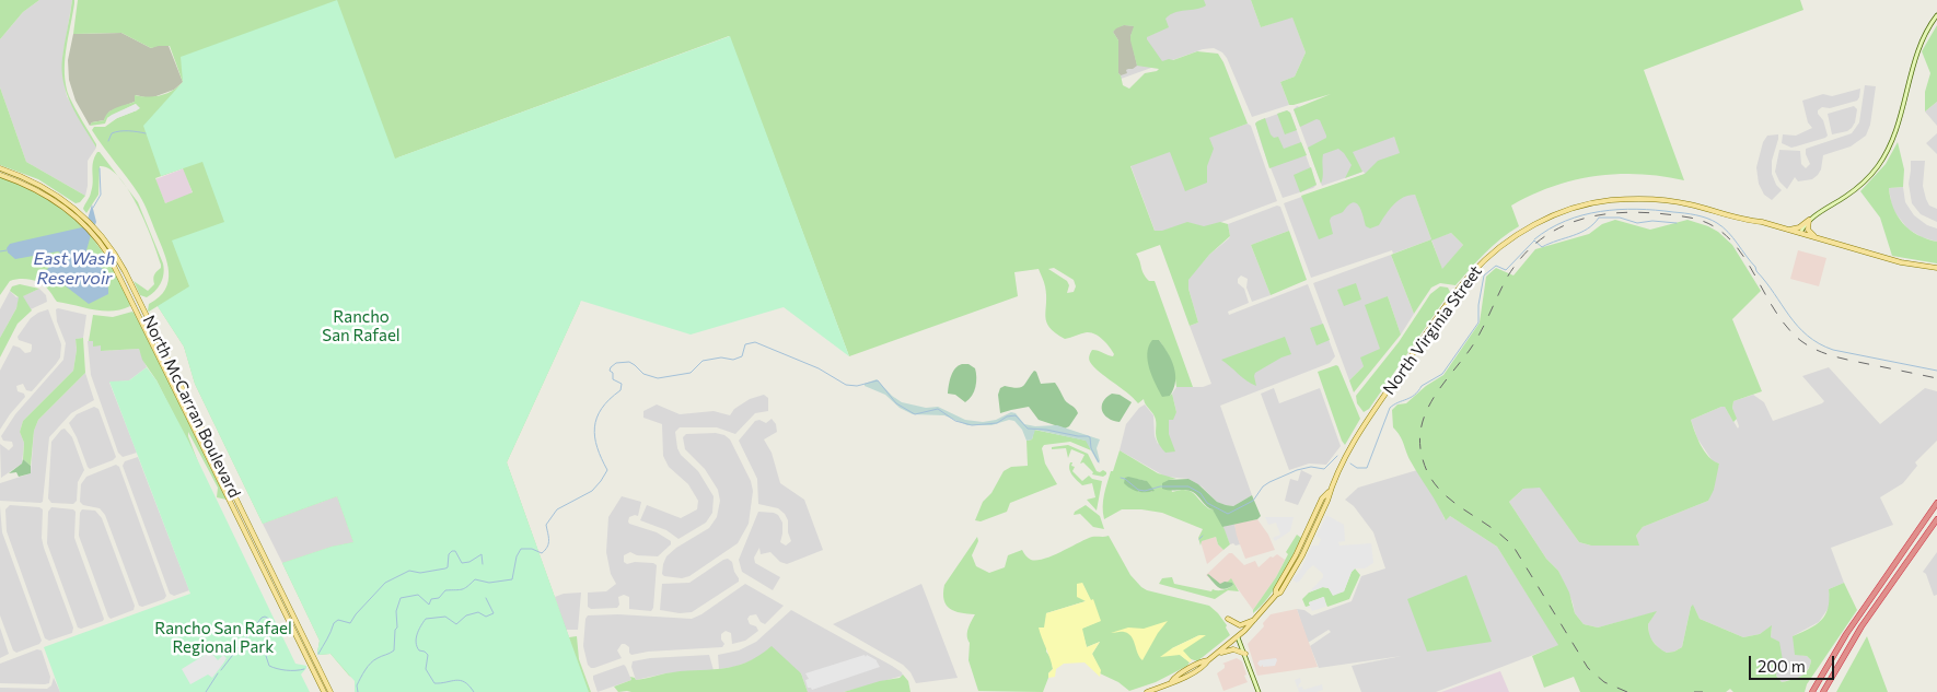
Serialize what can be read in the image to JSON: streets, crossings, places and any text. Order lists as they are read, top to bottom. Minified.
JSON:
{"streets":{"main road":["North Virginia Street","North McCarran Boulevard"]},"water":["East Wash Reservoir"],"parks":["Rancho San Rafael","Rancho San Rafael Regional Park"],"scale_bar":"200 m"}
